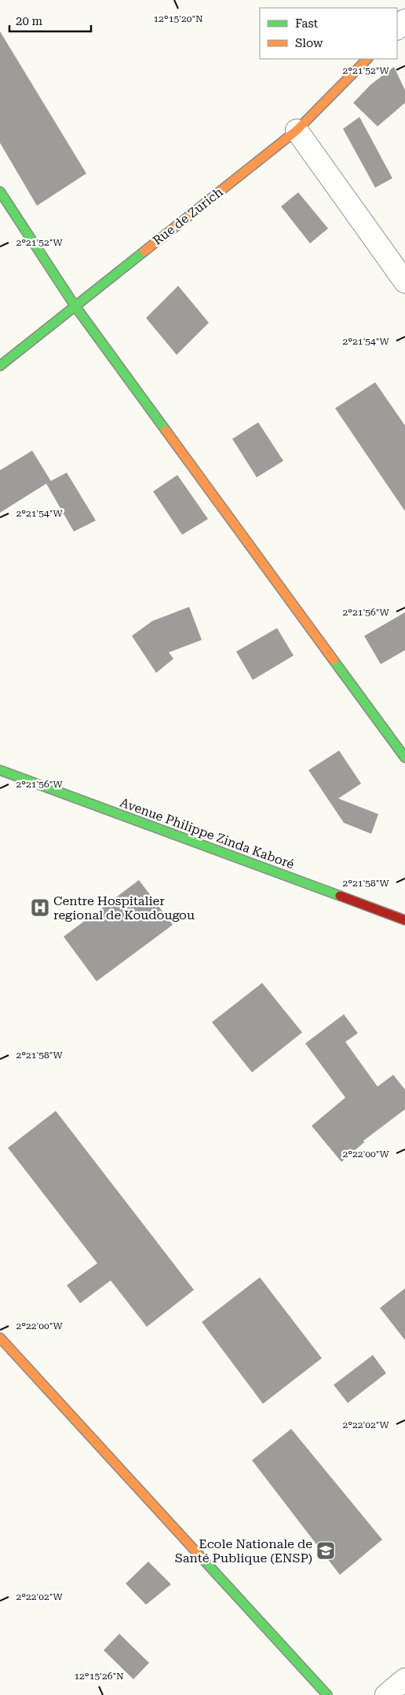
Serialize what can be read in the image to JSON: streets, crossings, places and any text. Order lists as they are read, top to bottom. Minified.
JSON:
{"streets":{"street":["Rue de Zurich","Avenue Philippe Zinda Kaboré"]},"places":{"hospital":["Centre Hospitalier regional de Koudougou"],"school or university":["Ecole Nationale de Santé Publique (ENSP)"]},"legend":["Fast","Slow"],"scale_bar":"20 m","coordinates":["12°15'20\"N","2°21'52\"W","2°21'54\"W","2°21'56\"W","2°21'58\"W","2°22'00\"W","2°22'02\"W","12°15'26\"N"]}
